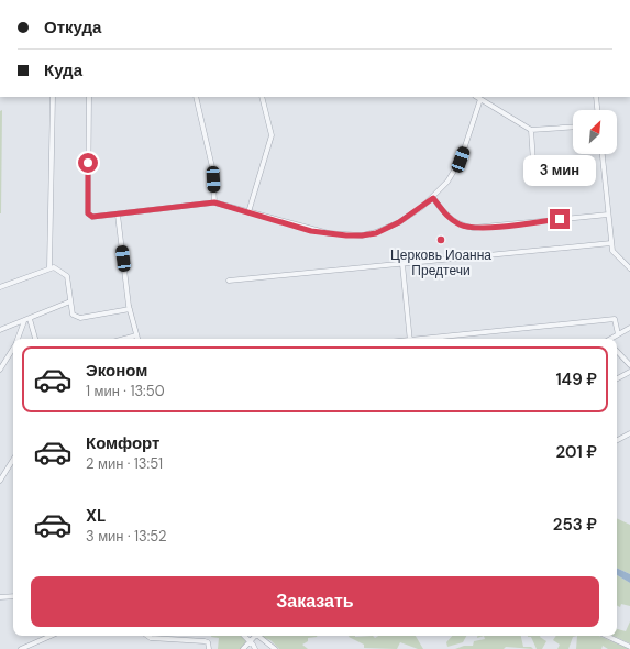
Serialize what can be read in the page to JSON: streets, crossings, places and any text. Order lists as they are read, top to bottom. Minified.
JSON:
{"places":["Церковь Иоанна Предтечи"],"north":"top right","page":{"banner":["Откуда","Куда"],"bubble":"3 мин","list":[{"name":"Эконом","note":"1 мин · 13:50","value":"149 ₽"},{"name":"Комфорт","note":"2 мин · 13:51","value":"201 ₽"},{"name":"XL","note":"3 мин · 13:52","value":"253 ₽"}],"buttons":"Заказать"}}
